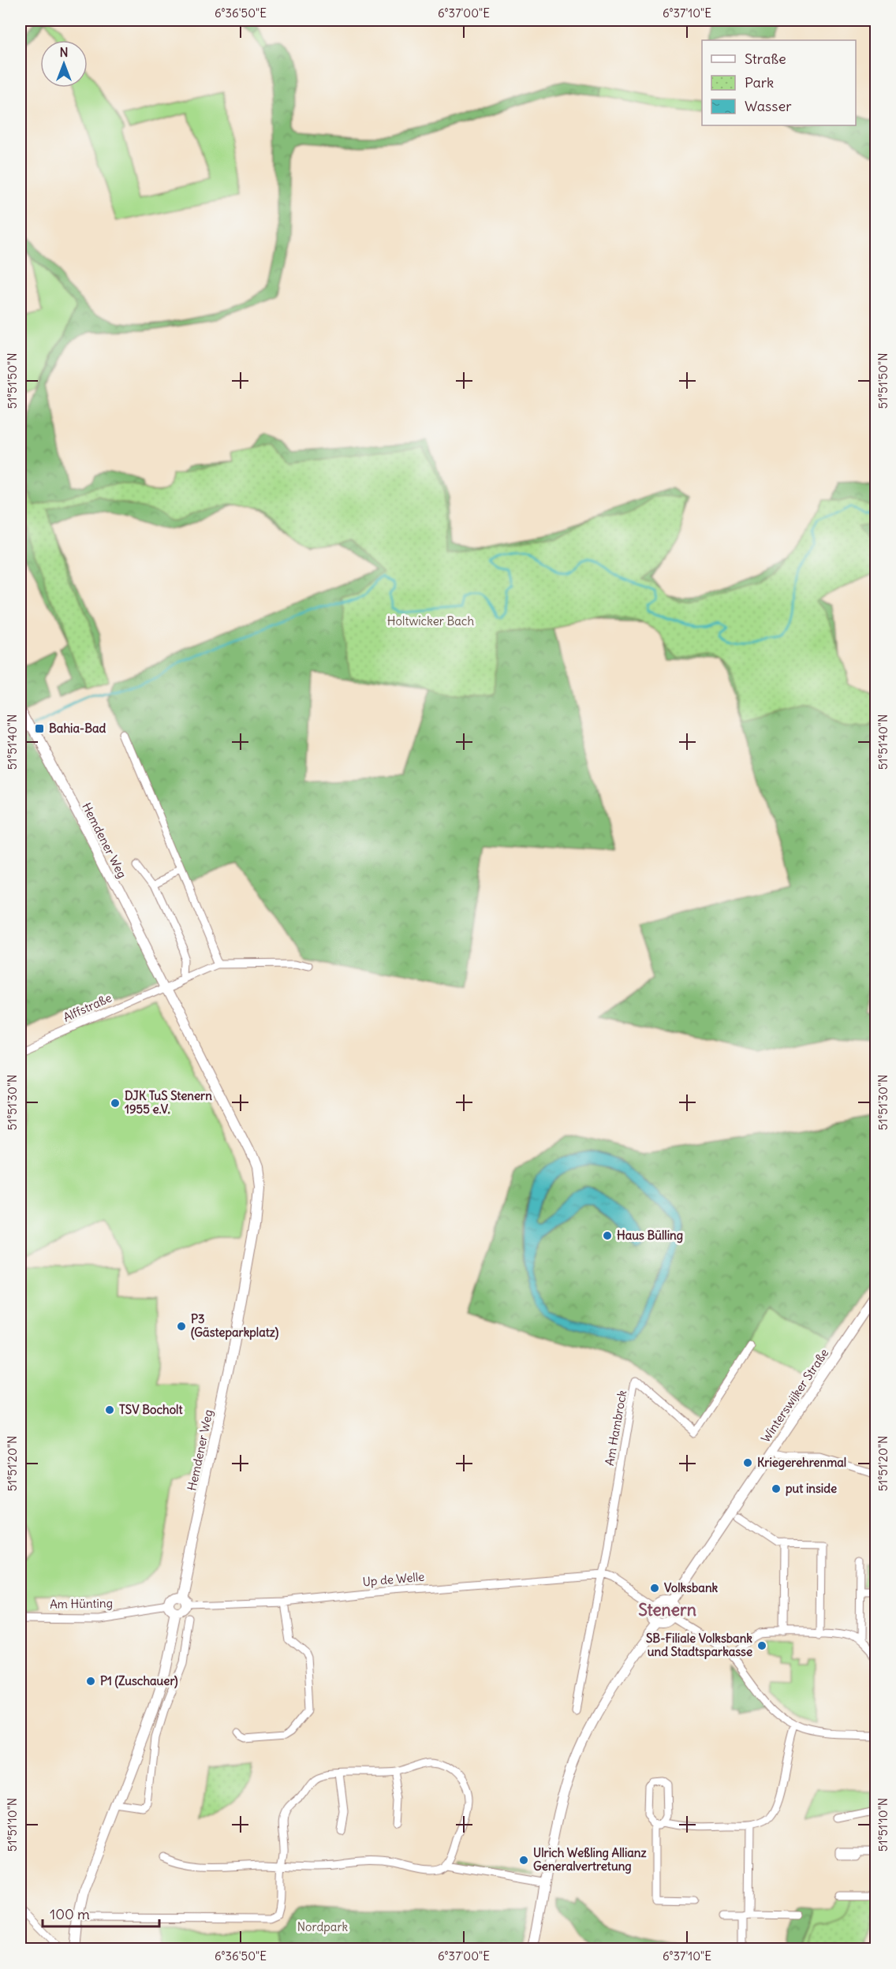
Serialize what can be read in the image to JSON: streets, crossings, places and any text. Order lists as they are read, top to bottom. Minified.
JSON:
{"streets":{"street":["Hemdener Weg","Alffstraße","Winterswijker Straße","Am Hambrock","Up de Welle","Am Hünting"]},"crossings":[["Hemdener Weg","Alffstraße"],["Hemdener Weg","Up de Welle"],["Hemdener Weg","Am Hünting"],["Am Hambrock","Up de Welle"],["Up de Welle","Am Hünting"]],"districts":["Stenern"],"parks":["Holtwicker Bach","Nordpark"],"places":{"transit":["Bahia-Bad"],"other":["DJK TuS Stenern 1955 e.V.","Haus Bülling","P3 (Gästeparkplatz)","TSV Bocholt","Kriegerehrenmal","put inside","Volksbank","SB-Filiale Volksbank und Stadtsparkasse","P1 (Zuschauer)","Ulrich Weßling Allianz Generalvertretung"]},"legend":["Straße","Park","Wasser"],"scale_bar":"100 m","north":"top","coordinates":["6°36'50\"E","6°37'00\"E","6°37'10\"E","51°51'50\"N","51°51'40\"N","51°51'30\"N","51°51'20\"N","51°51'10\"N"]}
